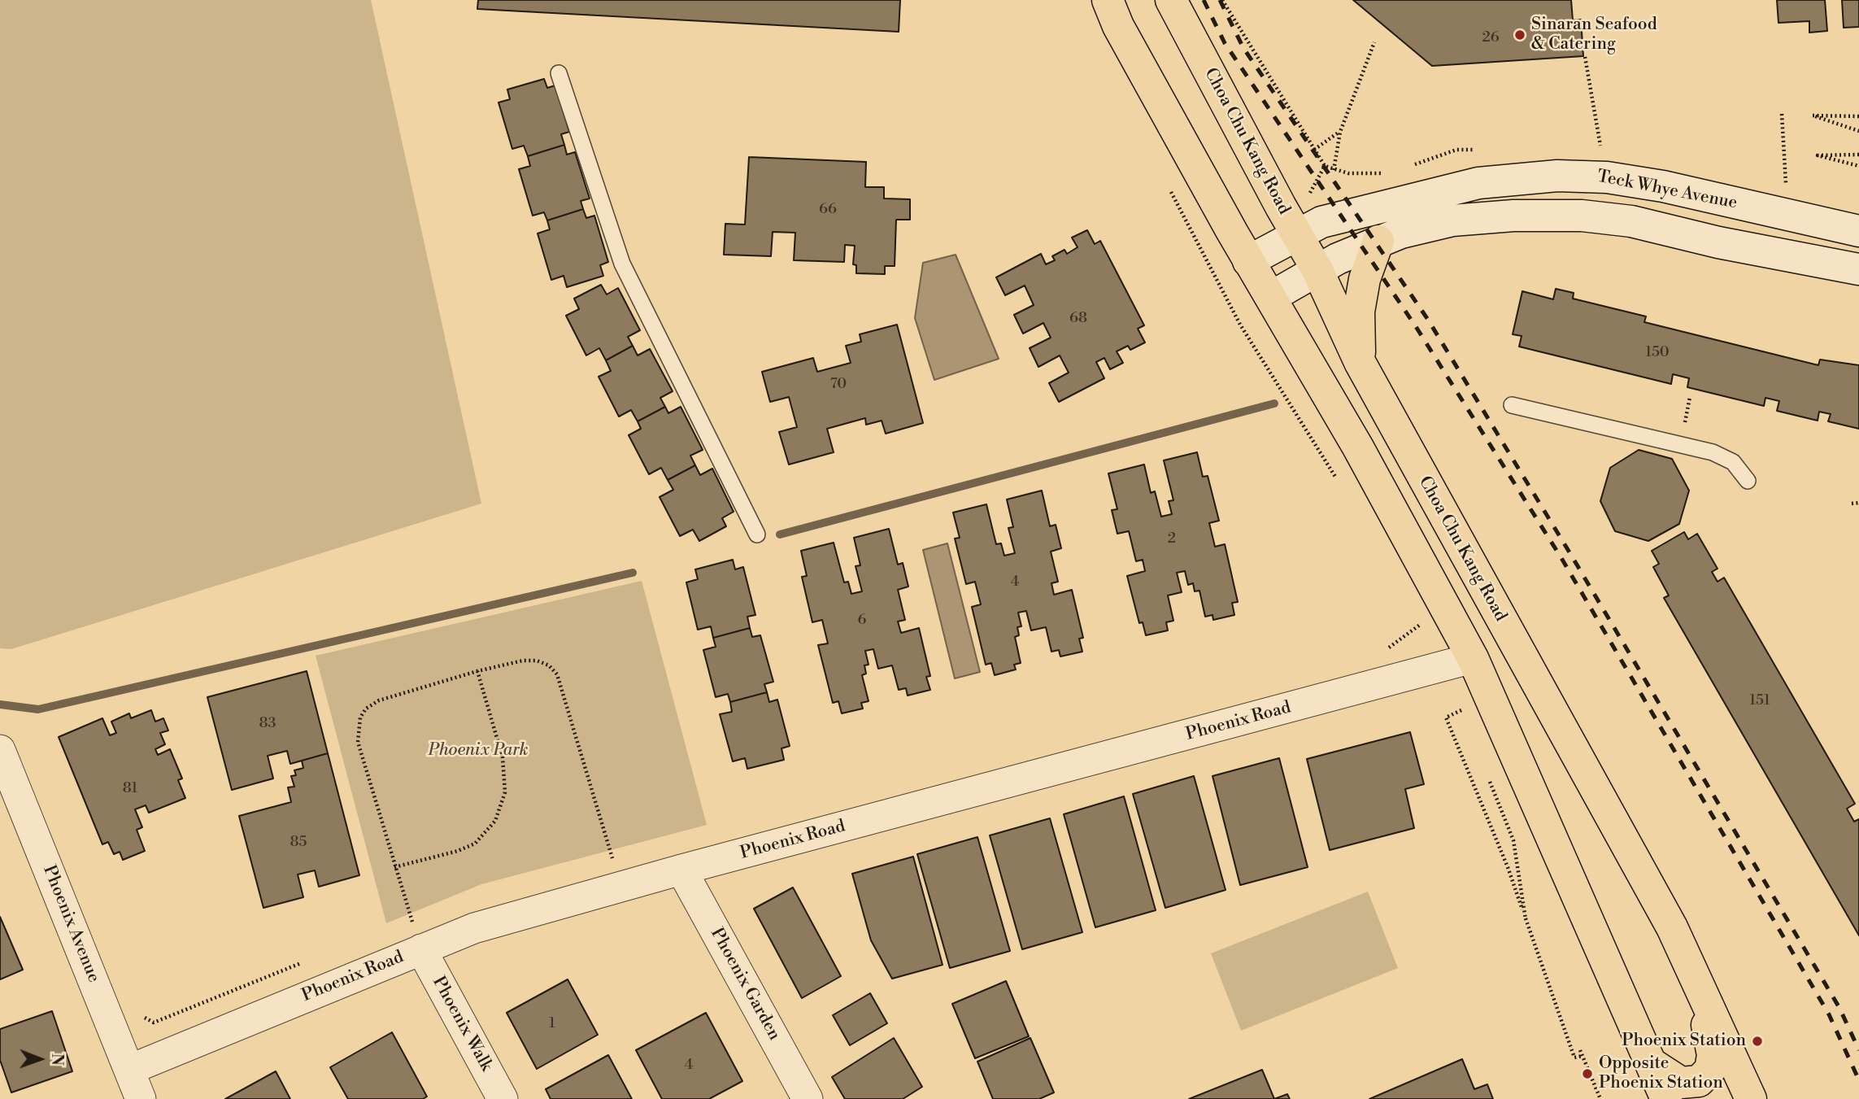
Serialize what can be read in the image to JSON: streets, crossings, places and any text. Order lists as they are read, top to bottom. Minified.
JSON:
{"streets":{"main road":["Choa Chu Kang Road","Teck Whye Avenue"],"street":["Phoenix Road","Phoenix Avenue","Phoenix Garden","Phoenix Walk"]},"crossings":[["Choa Chu Kang Road","Teck Whye Avenue"],["Phoenix Road","Phoenix Avenue"],["Phoenix Road","Phoenix Garden"],["Phoenix Road","Phoenix Walk"]],"parks":["Phoenix Park"],"places":["Sinaran Seafood & Catering","Phoenix Station","Opposite Phoenix Station"],"house_numbers":["26","66","68","150","70","2","4","6","151","83","81","85","1","4"],"north":"right"}
